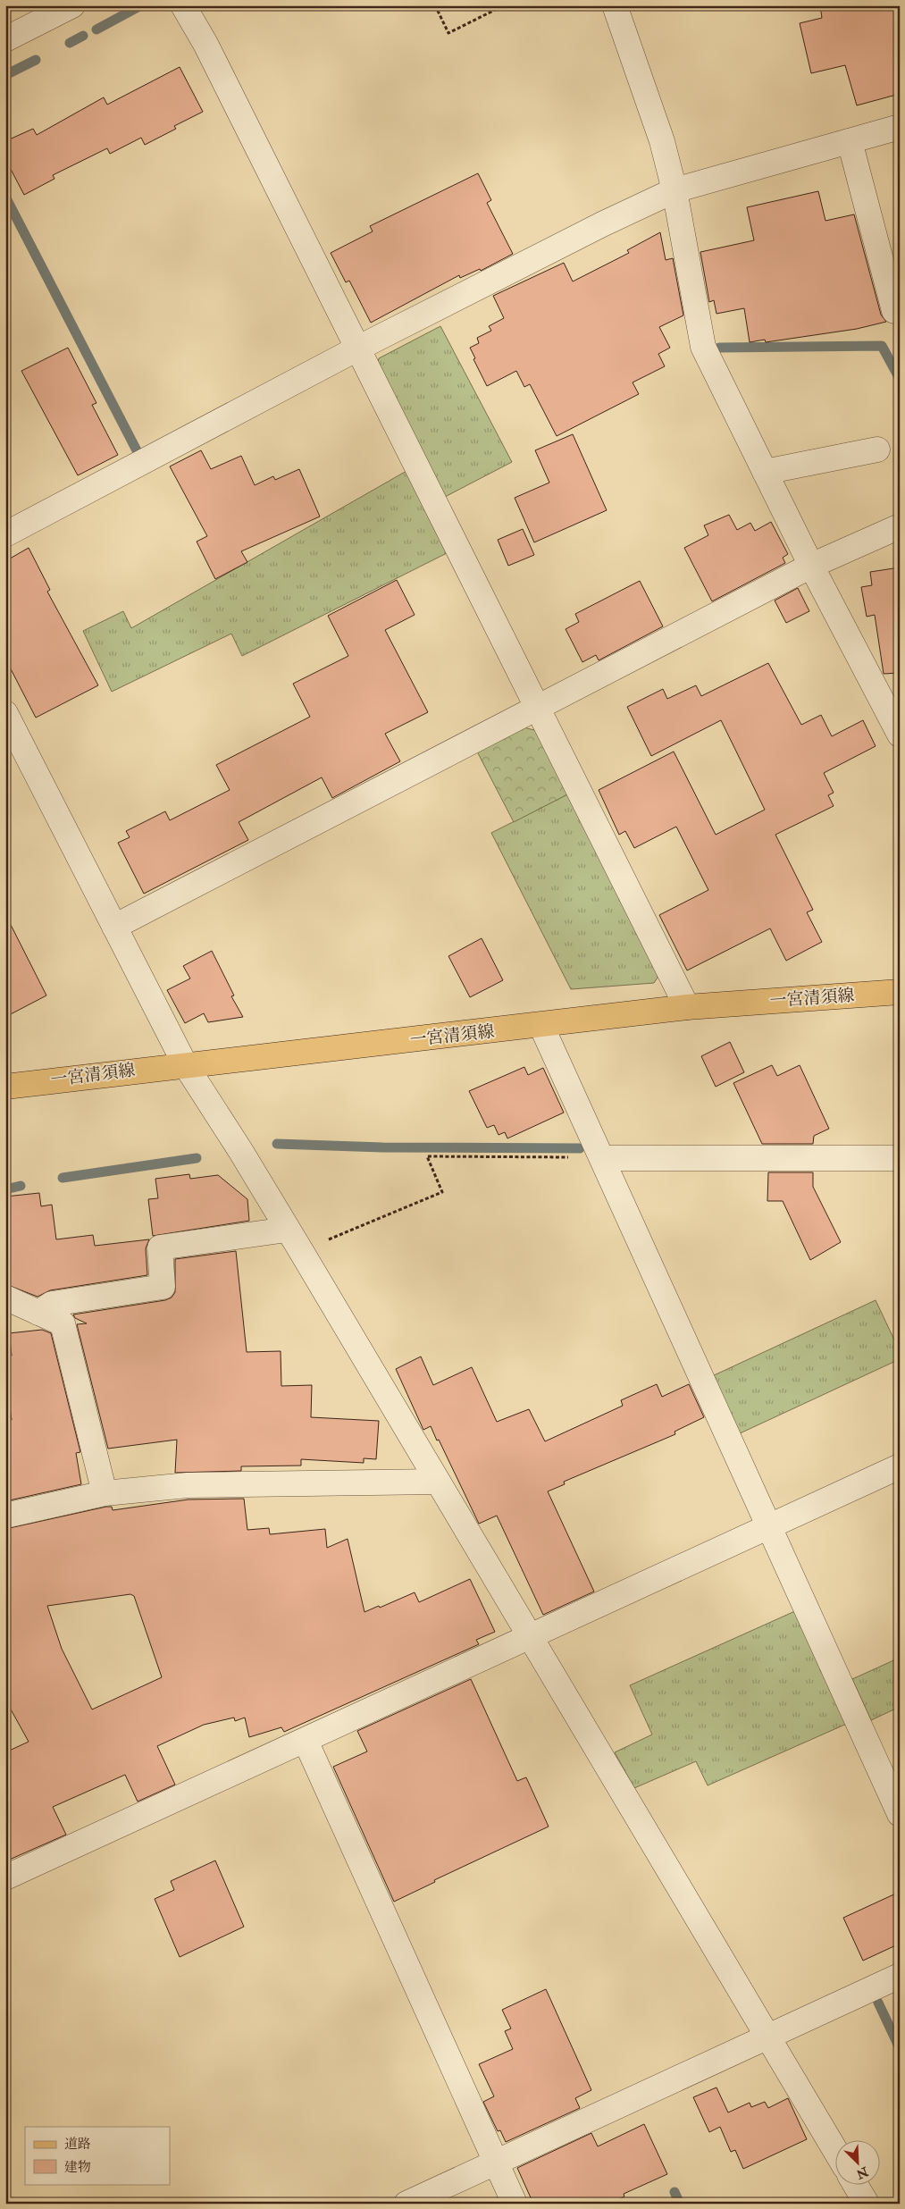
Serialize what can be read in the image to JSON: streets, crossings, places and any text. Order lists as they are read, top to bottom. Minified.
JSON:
{"streets":{"main road":["一宮清須線"]},"legend":["道路","建物"],"north":"bottom right"}
